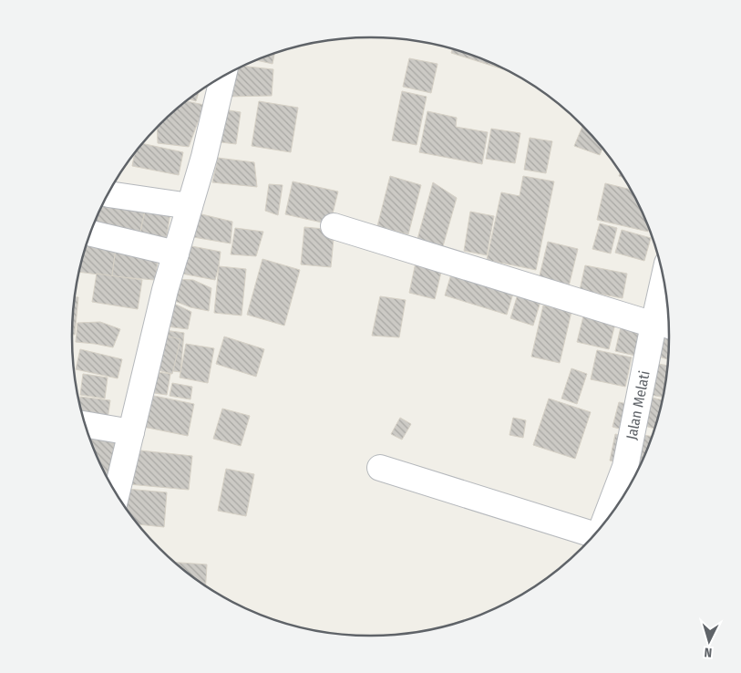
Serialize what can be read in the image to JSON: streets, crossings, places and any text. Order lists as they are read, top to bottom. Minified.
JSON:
{"streets":{"street":["Jalan Melati"]},"north":"bottom"}
